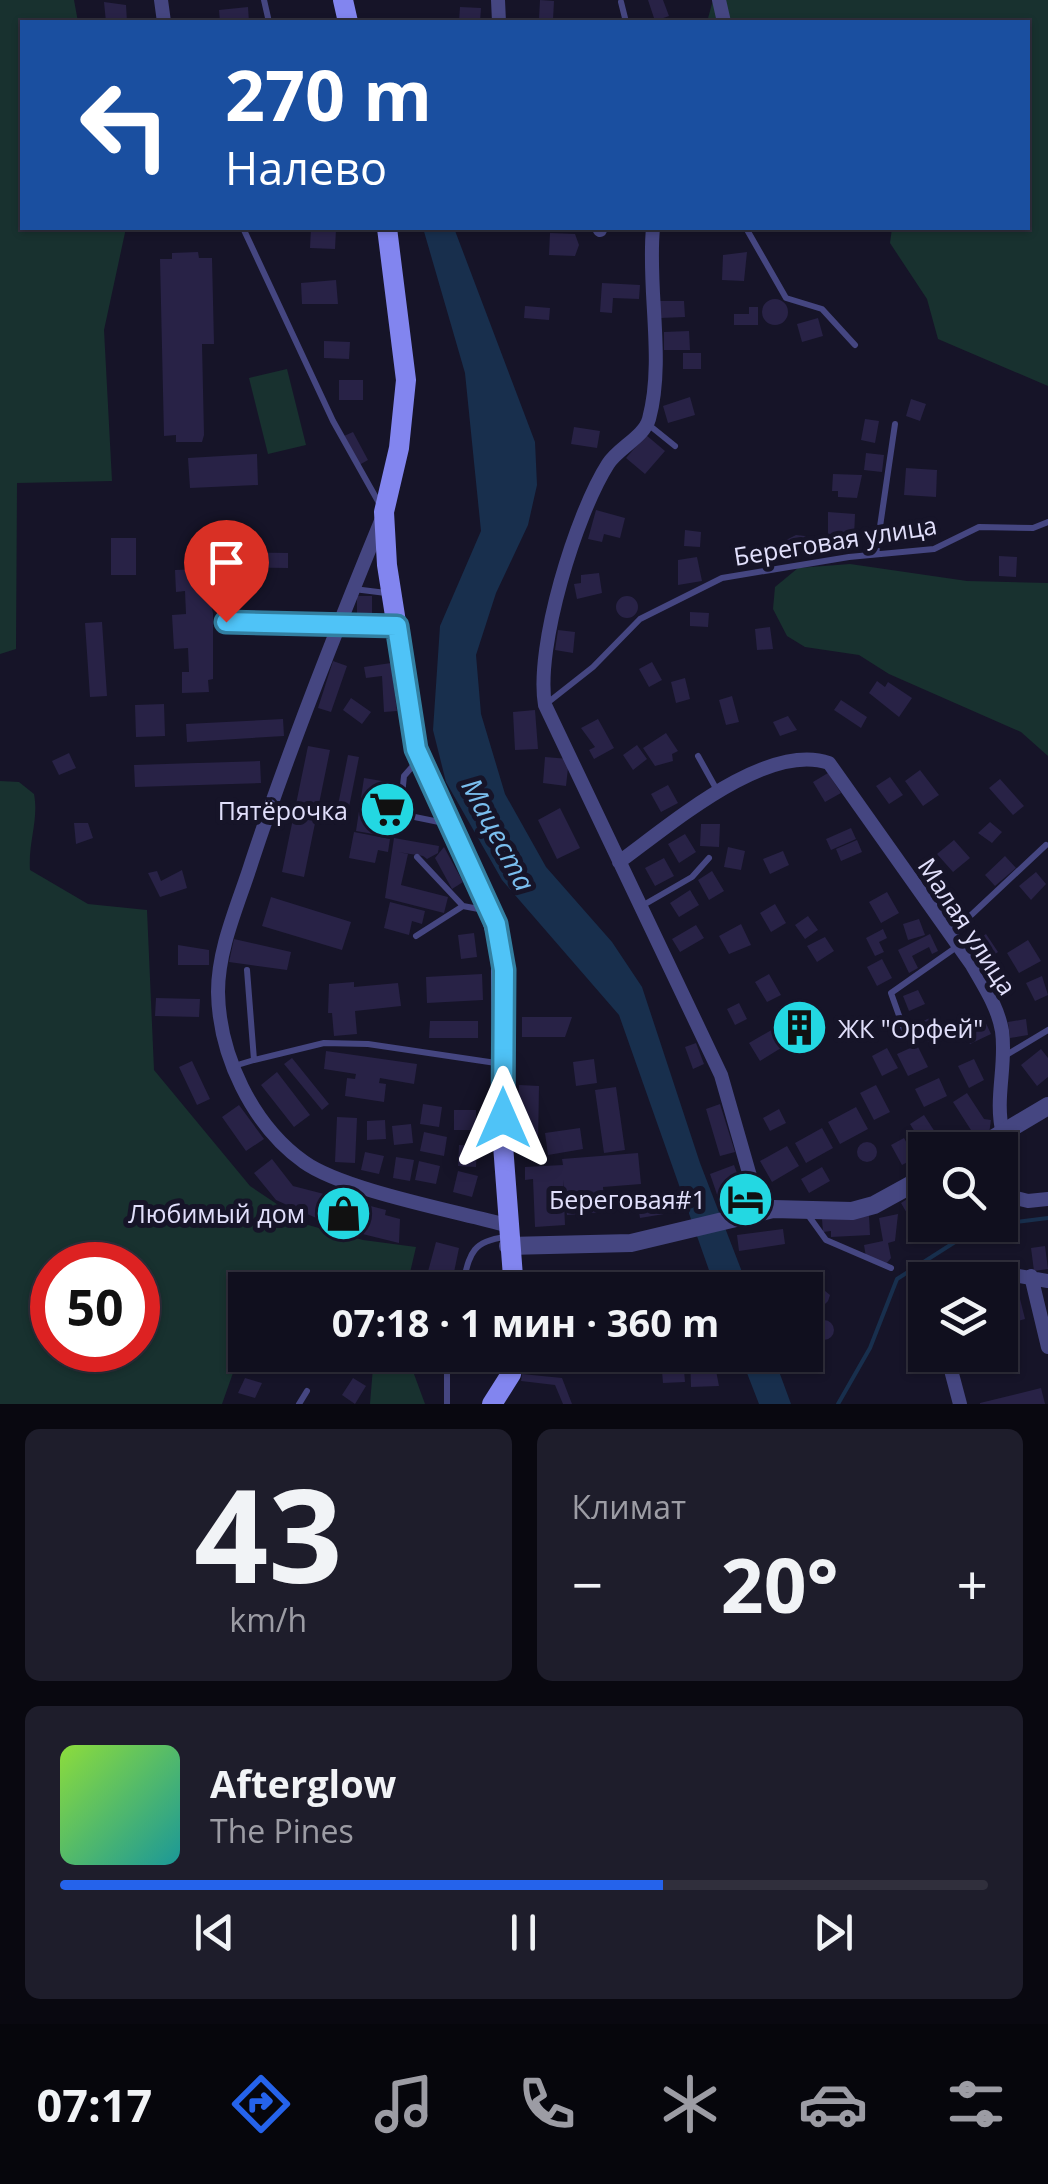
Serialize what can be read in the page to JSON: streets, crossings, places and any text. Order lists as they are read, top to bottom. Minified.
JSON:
{"streets":{"street":["Малая улица"],"lane":["Береговая улица"]},"water":["Мацеста"],"places":{"supermarket":["Пятёрочка"],"building":["ЖК \"Орфей\""],"hotel":["Береговая#1"],"shop":["Любимый дом"]},"page":{"turn":["270 m","Налево"],"limit":"50","trip":"07:18 · 1 мин · 360 m","tile":[["43","km/h"],"Климат"],"heat":["−","20°","+"],"song":["Afterglow","The Pines"],"tabs":"07:17"}}
